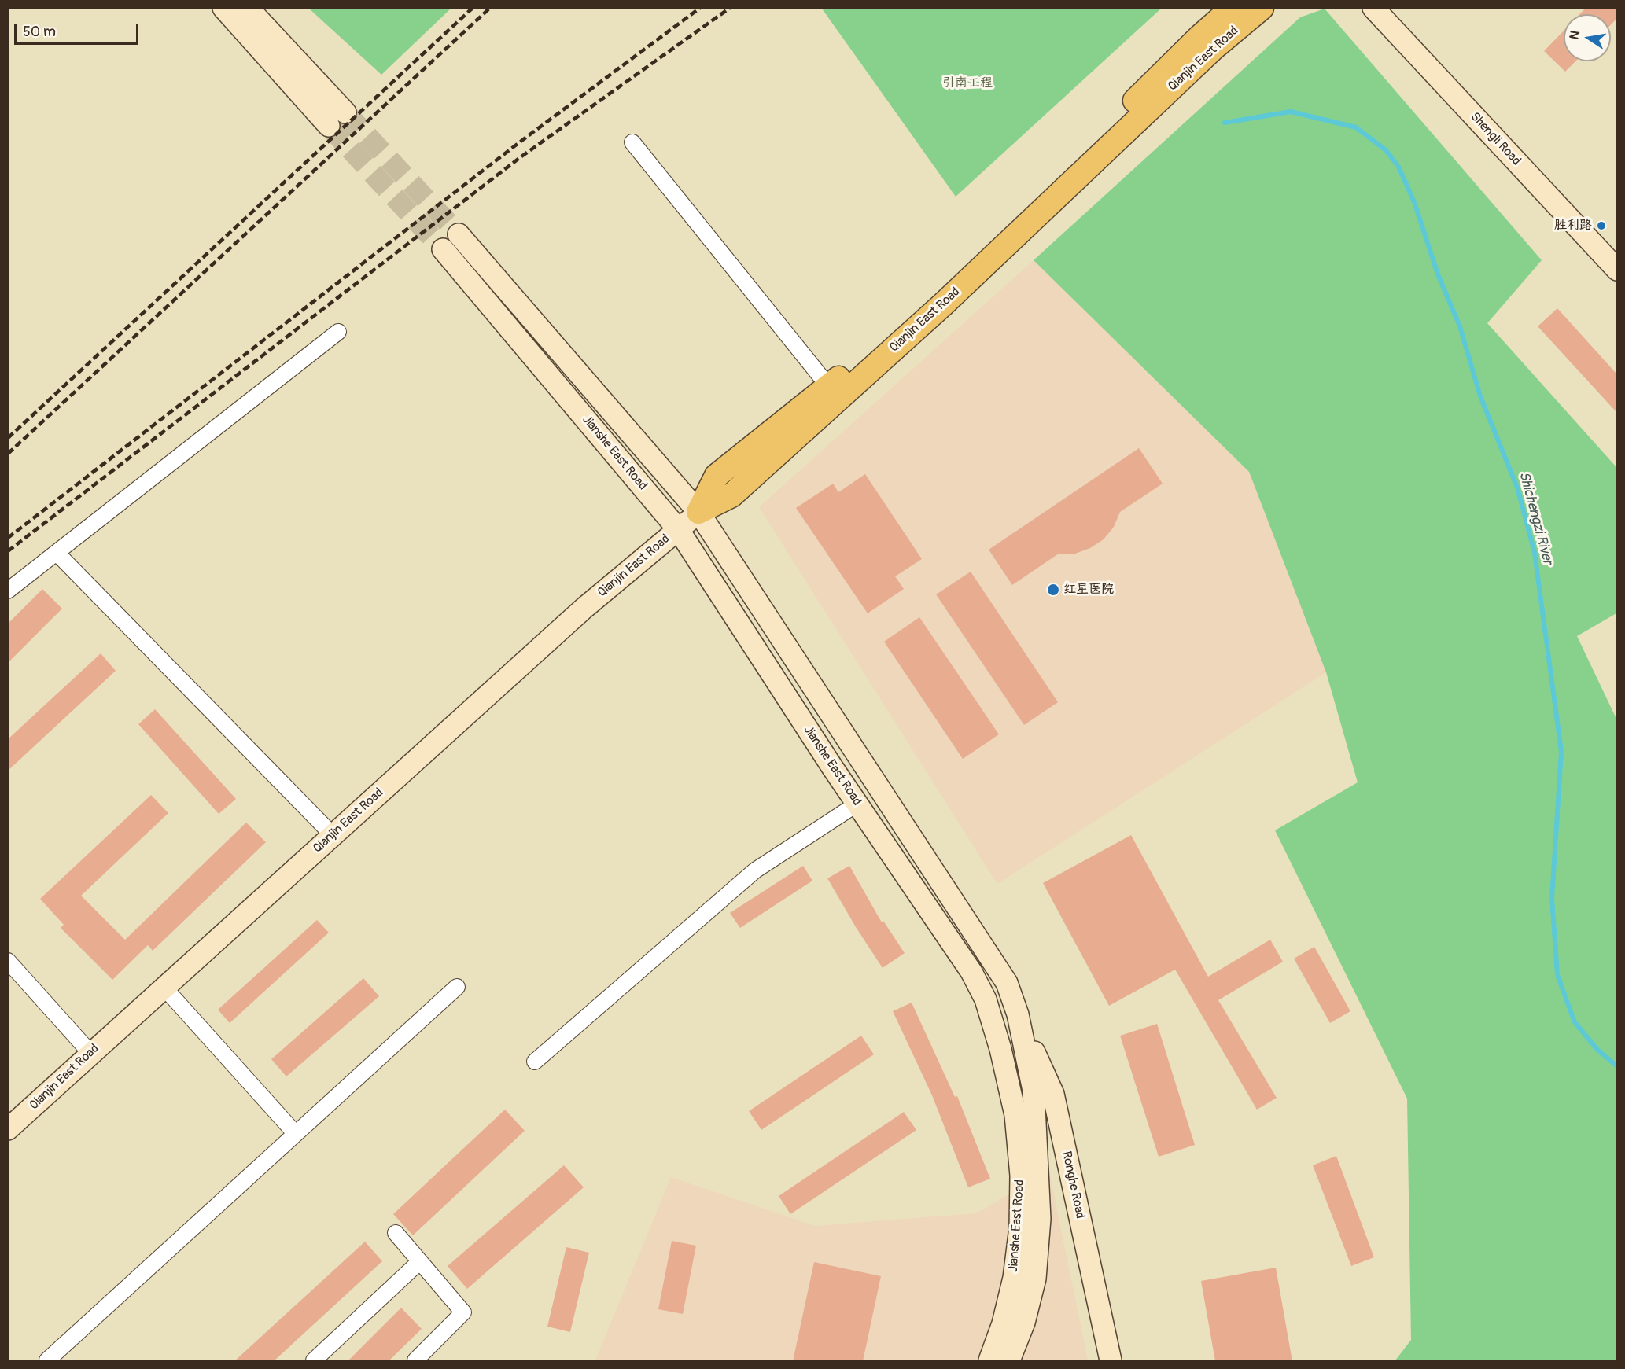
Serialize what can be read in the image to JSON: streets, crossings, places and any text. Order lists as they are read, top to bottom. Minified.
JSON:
{"streets":{"main road":["Qianjin East Road","Shengli Road","Jianshe East Road","Ronghe Road"]},"crossings":[["Qianjin East Road","Jianshe East Road"],["Jianshe East Road","Ronghe Road"]],"water":["Shichengzi River"],"parks":["引南工程"],"places":["胜利路","红星医院"],"scale_bar":"50 m","north":"left"}
